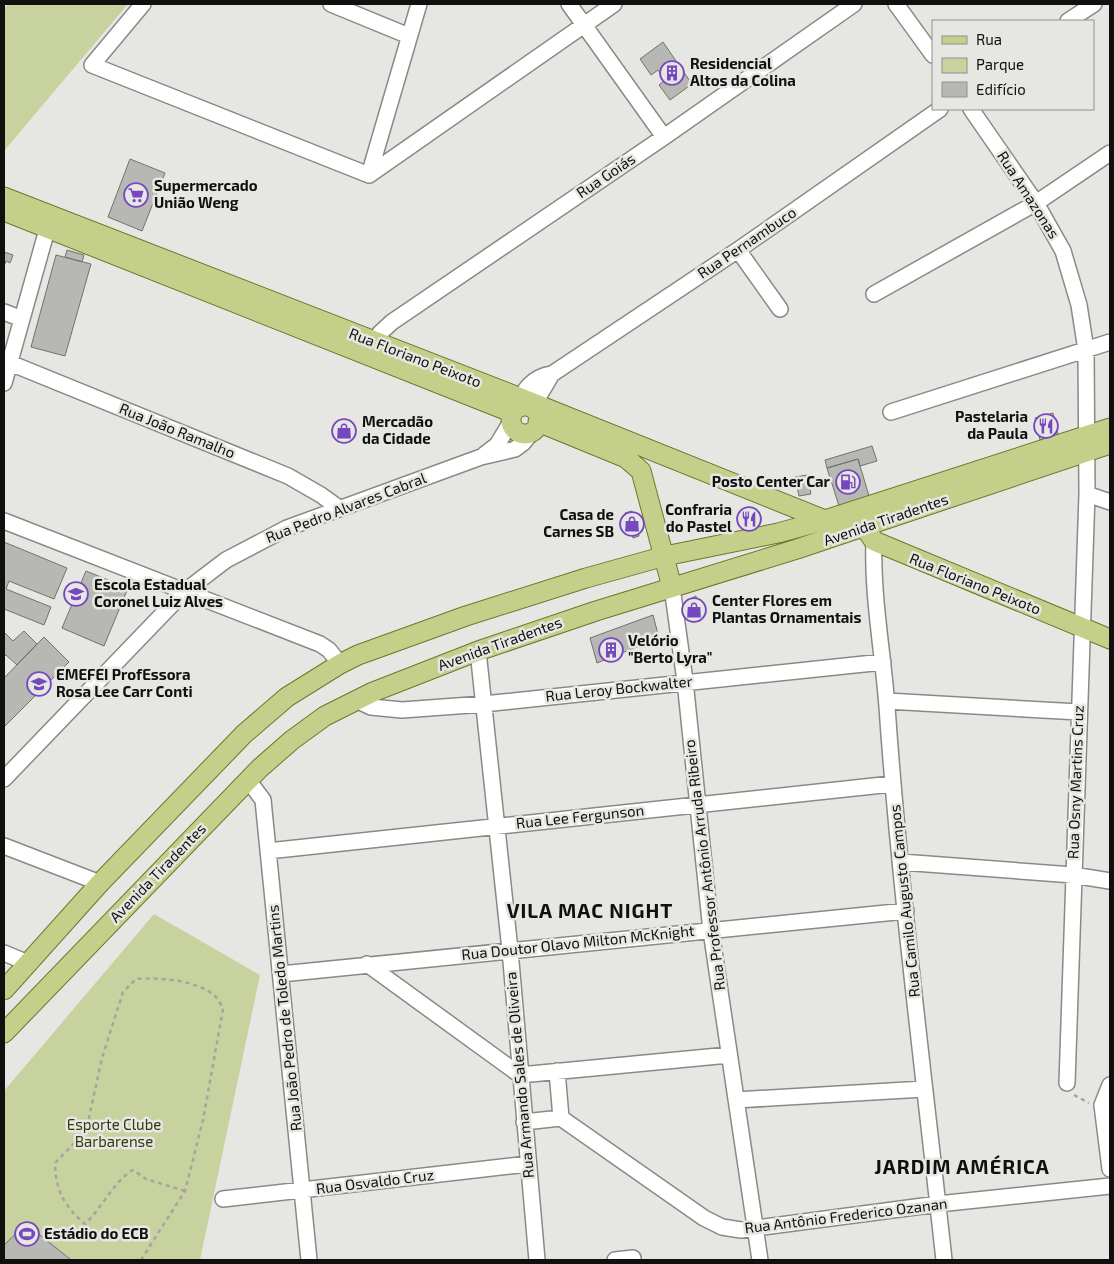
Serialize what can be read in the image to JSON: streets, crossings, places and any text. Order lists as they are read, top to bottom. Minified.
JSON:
{"streets":{"main road":["Rua Floriano Peixoto","Avenida Tiradentes","Rua Professor Antônio Arruda Ribeiro"],"street":["Rua Goiás","Rua Amazonas","Rua Pernambuco","Rua João Ramalho","Rua Pedro Alvares Cabral","Rua Leroy Bockwalter","Rua Osny Martins Cruz","Rua Lee Fergunson","Rua Camilo Augusto Campos","Rua Doutor Olavo Milton McKnight","Rua João Pedro de Toledo Martins","Rua Armando Sales de Oliveira","Rua Osvaldo Cruz","Rua Antônio Frederico Ozanan"]},"crossings":[["Rua Goiás","Rua Floriano Peixoto"],["Rua Amazonas","Avenida Tiradentes"],["Rua Amazonas","Rua Osny Martins Cruz"],["Rua Pernambuco","Rua Floriano Peixoto"],["Rua Pernambuco","Rua Pedro Alvares Cabral"],["Rua Floriano Peixoto","Rua Pedro Alvares Cabral"],["Rua Floriano Peixoto","Avenida Tiradentes"],["Rua Floriano Peixoto","Rua Osny Martins Cruz"],["Rua Floriano Peixoto","Rua Professor Antônio Arruda Ribeiro"],["Rua Floriano Peixoto","Rua Camilo Augusto Campos"],["Rua João Ramalho","Rua Pedro Alvares Cabral"],["Avenida Tiradentes","Rua Leroy Bockwalter"],["Avenida Tiradentes","Rua Osny Martins Cruz"],["Avenida Tiradentes","Rua Professor Antônio Arruda Ribeiro"],["Avenida Tiradentes","Rua Camilo Augusto Campos"],["Avenida Tiradentes","Rua João Pedro de Toledo Martins"],["Avenida Tiradentes","Rua Armando Sales de Oliveira"],["Rua Leroy Bockwalter","Rua Professor Antônio Arruda Ribeiro"],["Rua Leroy Bockwalter","Rua Camilo Augusto Campos"],["Rua Leroy Bockwalter","Rua Armando Sales de Oliveira"],["Rua Lee Fergunson","Rua Professor Antônio Arruda Ribeiro"],["Rua Lee Fergunson","Rua Camilo Augusto Campos"],["Rua Lee Fergunson","Rua João Pedro de Toledo Martins"],["Rua Lee Fergunson","Rua Armando Sales de Oliveira"],["Rua Professor Antônio Arruda Ribeiro","Rua Doutor Olavo Milton McKnight"],["Rua Professor Antônio Arruda Ribeiro","Rua Antônio Frederico Ozanan"],["Rua Camilo Augusto Campos","Rua Doutor Olavo Milton McKnight"],["Rua Camilo Augusto Campos","Rua Antônio Frederico Ozanan"],["Rua Doutor Olavo Milton McKnight","Rua João Pedro de Toledo Martins"],["Rua Doutor Olavo Milton McKnight","Rua Armando Sales de Oliveira"],["Rua João Pedro de Toledo Martins","Rua Osvaldo Cruz"],["Rua Armando Sales de Oliveira","Rua Osvaldo Cruz"]],"districts":["VILA MAC NIGHT","JARDIM AMÉRICA"],"parks":["Esporte Clube Barbarense"],"places":{"building":["Residencial Altos da Colina","Velório \"Berto Lyra\""],"supermarket":["Supermercado União Weng"],"restaurant":["Pastelaria da Paula","Confraria do Pastel"],"shop":["Mercadão da Cidade","Casa de Carnes SB","Center Flores em Plantas Ornamentais"],"fuel station":["Posto Center Car"],"school or university":["Escola Estadual Coronel Luiz Alves","EMEFEI ProfEssora Rosa Lee Carr Conti"],"sports":["Estádio do ECB"]},"legend":["Rua","Parque","Edifício"]}
